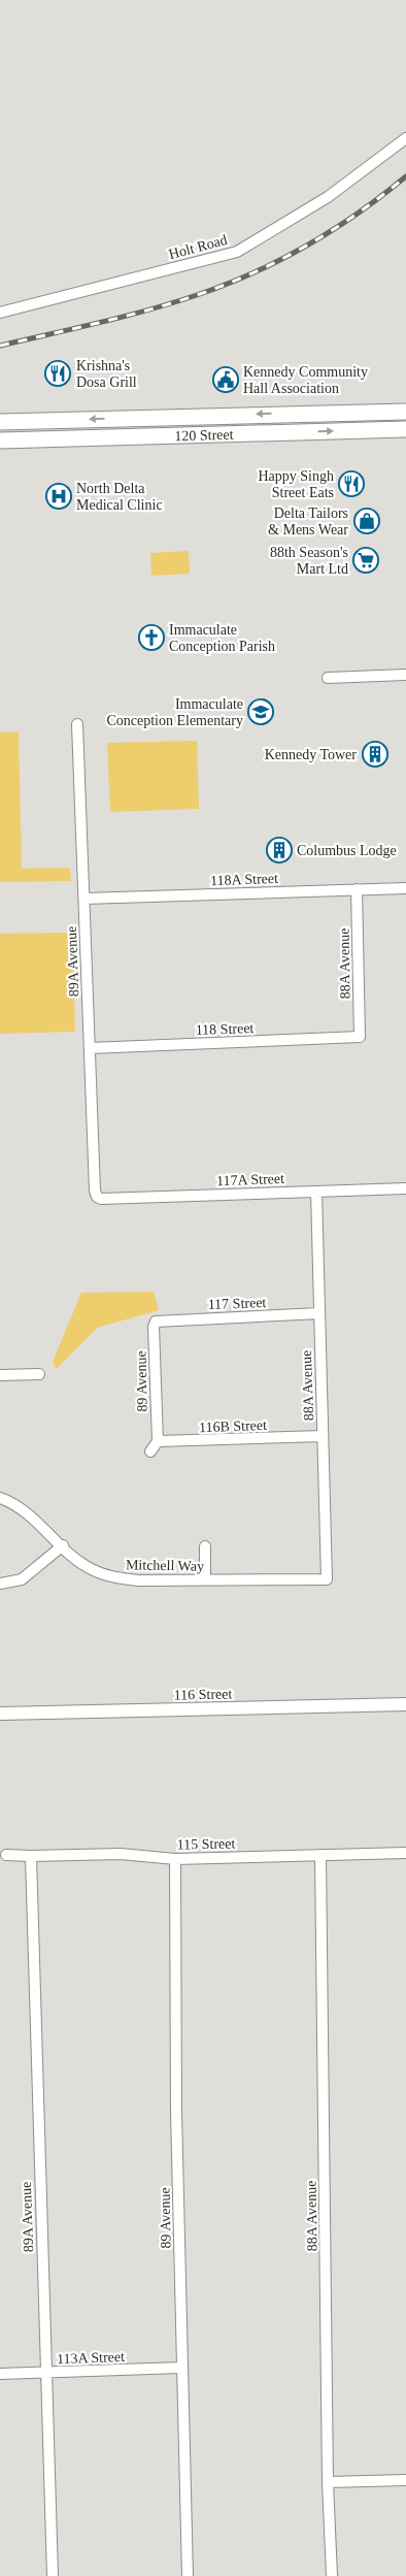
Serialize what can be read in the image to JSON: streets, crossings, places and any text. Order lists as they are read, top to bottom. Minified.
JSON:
{"streets":{"main road":["120 Street"],"street":["Holt Road","118A Street","89A Avenue","88A Avenue","118 Street","117A Street","117 Street","89 Avenue","116B Street","Mitchell Way","116 Street","115 Street","113A Street"]},"crossings":[["118A Street","89A Avenue"],["118A Street","88A Avenue"],["89A Avenue","118 Street"],["89A Avenue","117A Street"],["89A Avenue","115 Street"],["89A Avenue","113A Street"],["88A Avenue","118 Street"],["88A Avenue","117A Street"],["88A Avenue","117 Street"],["88A Avenue","116B Street"],["88A Avenue","Mitchell Way"],["88A Avenue","115 Street"],["117 Street","89 Avenue"],["89 Avenue","116B Street"],["89 Avenue","115 Street"],["89 Avenue","113A Street"]],"places":{"restaurant":["Krishna's Dosa Grill","Happy Singh Street Eats"],"public building":["Kennedy Community Hall Association"],"hospital":["North Delta Medical Clinic"],"shop":["Delta Tailors & Mens Wear"],"supermarket":["88th Season's Mart Ltd"],"church":["Immaculate Conception Parish"],"school or university":["Immaculate Conception Elementary"],"building":["Kennedy Tower","Columbus Lodge"]}}
